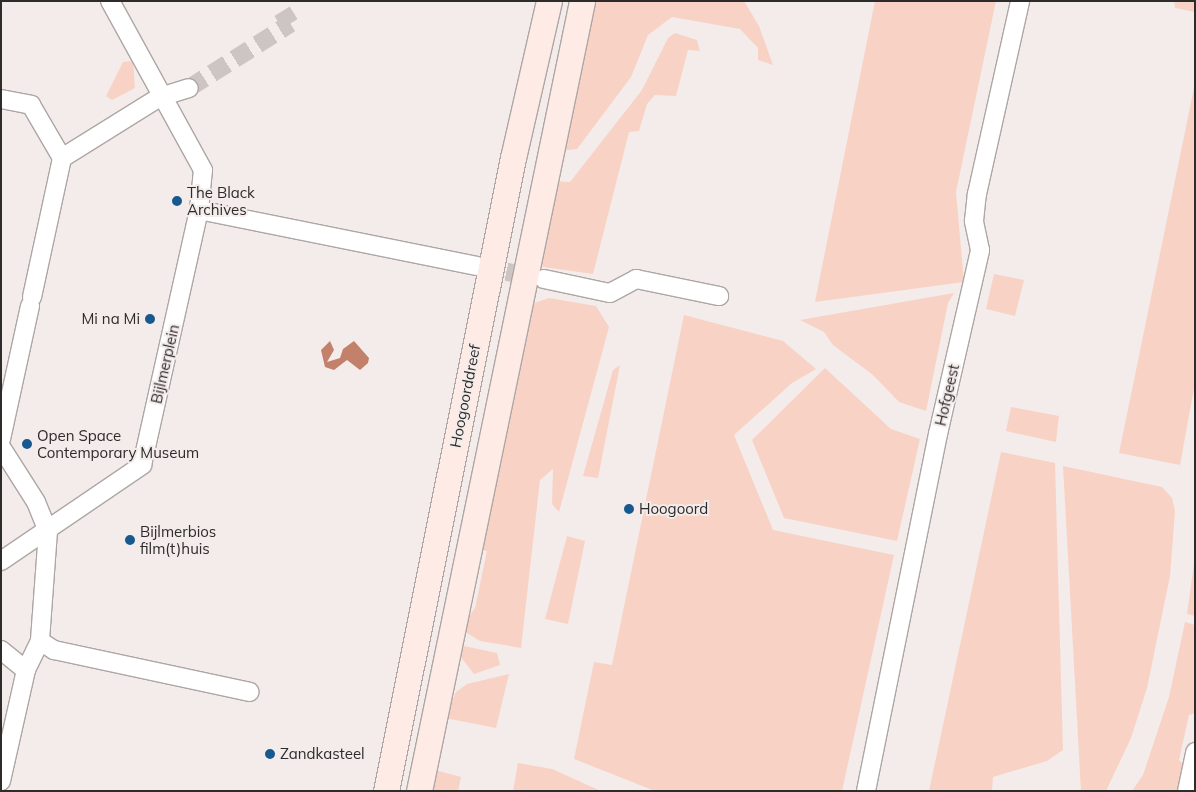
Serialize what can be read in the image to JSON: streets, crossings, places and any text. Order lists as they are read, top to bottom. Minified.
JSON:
{"streets":{"street":["Bijlmerplein","Hofgeest","Hoogoorddreef"]},"places":["The Black Archives","Mi na Mi","Open Space Contemporary Museum","Hoogoord","Bijlmerbios film(t)huis","Zandkasteel"]}
